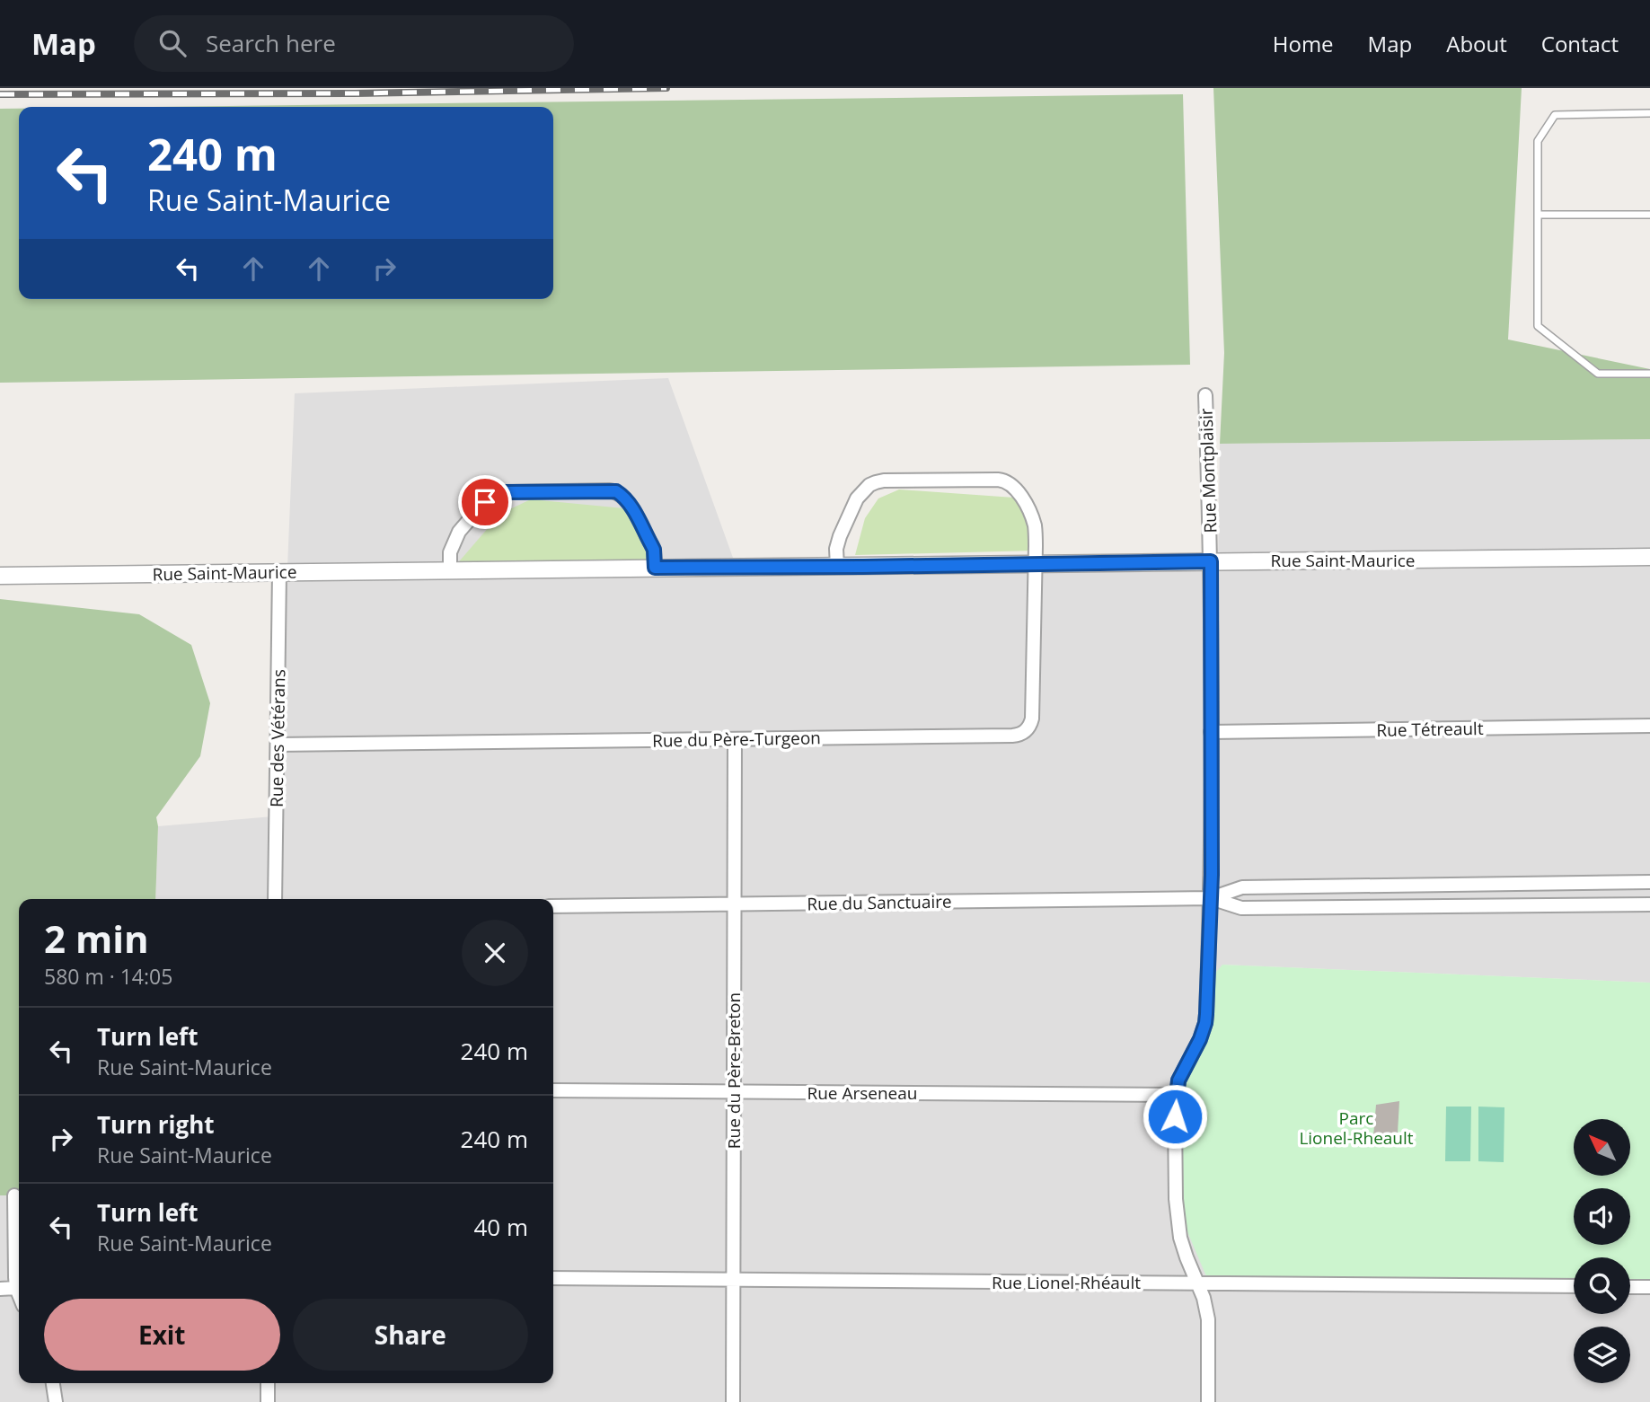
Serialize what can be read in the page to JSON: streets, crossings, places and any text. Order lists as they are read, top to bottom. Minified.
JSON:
{"streets":{"street":["Rue Montplaisir","Rue Saint-Maurice","Rue Tétreault","Rue des Vétérans","Rue du Père-Turgeon","Rue du Sanctuaire","Rue du Père-Breton","Rue Arseneau","Rue Lionel-Rhéault"]},"crossings":[["Rue Montplaisir","Rue Saint-Maurice"],["Rue Montplaisir","Rue Tétreault"],["Rue Montplaisir","Rue du Sanctuaire"],["Rue Montplaisir","Rue Arseneau"],["Rue Montplaisir","Rue Lionel-Rhéault"],["Rue Saint-Maurice","Rue des Vétérans"],["Rue Saint-Maurice","Rue du Père-Turgeon"],["Rue des Vétérans","Rue du Père-Turgeon"],["Rue du Père-Turgeon","Rue du Père-Breton"],["Rue du Sanctuaire","Rue du Père-Breton"],["Rue du Père-Breton","Rue Arseneau"],["Rue du Père-Breton","Rue Lionel-Rhéault"]],"parks":["Parc Lionel-Rheault"],"north":"top left","page":{"header":"Map","search":"Search here","nav":["Home","Map","About","Contact"],"turn":["240 m","Rue Saint-Maurice"],"heading":["2 min","580 m · 14:05"],"list":[{"name":"Turn left","note":"Rue Saint-Maurice","value":"240 m"},{"name":"Turn right","note":"Rue Saint-Maurice","value":"240 m"},{"name":"Turn left","note":"Rue Saint-Maurice","value":"40 m"}],"buttons":["Exit","Share"]}}
